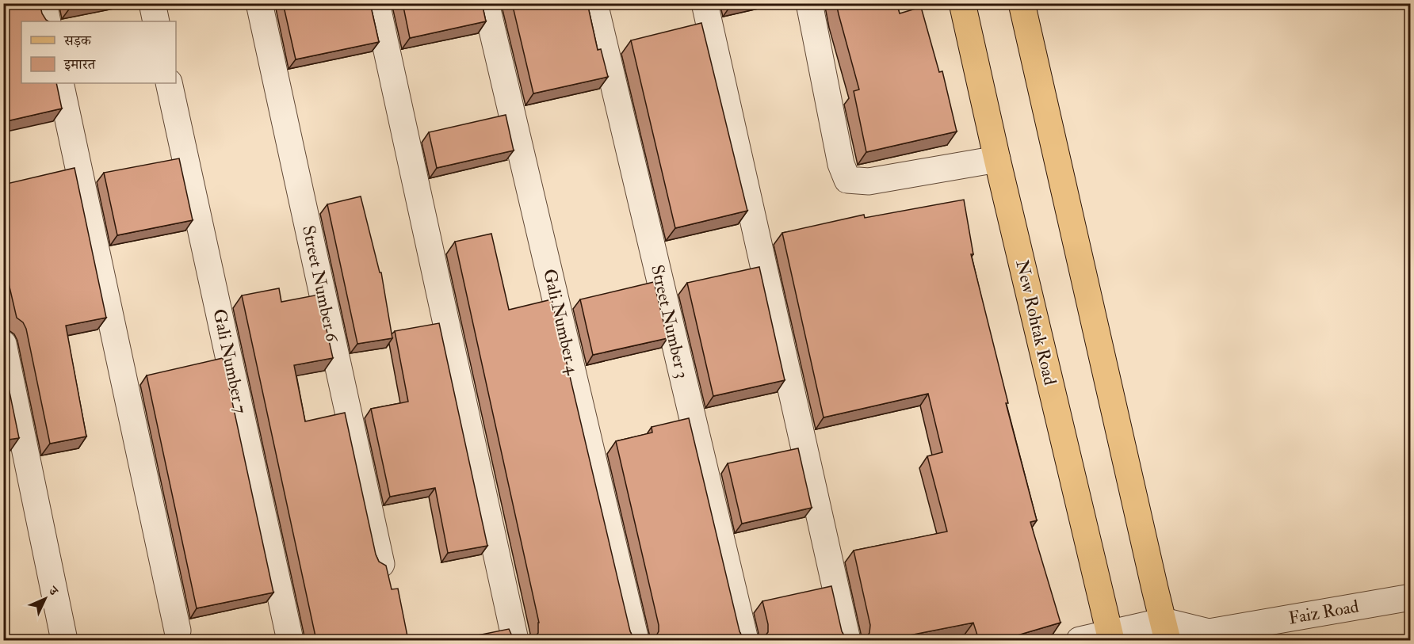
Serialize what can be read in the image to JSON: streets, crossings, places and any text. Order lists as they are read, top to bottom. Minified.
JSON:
{"streets":{"main road":["New Rohtak Road"],"street":["Street Number 6","Gali Number 4","Street Number 3","Gali Number 7","Faiz Road"]},"crossings":[["New Rohtak Road","Faiz Road"]],"legend":["सड़क","इमारत"],"north":"top right"}
